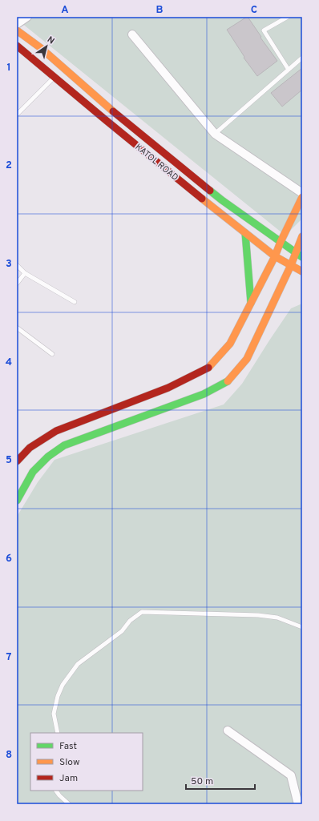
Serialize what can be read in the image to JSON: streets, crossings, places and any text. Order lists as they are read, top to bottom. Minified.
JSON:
{"streets":{"main road":["KATOL ROAD"]},"legend":["Fast","Slow","Jam"],"scale_bar":"50 m","north":"top right","grid":{"columns":["A","B","C"],"rows":["1","2","3","4","5","6","7","8"]}}
